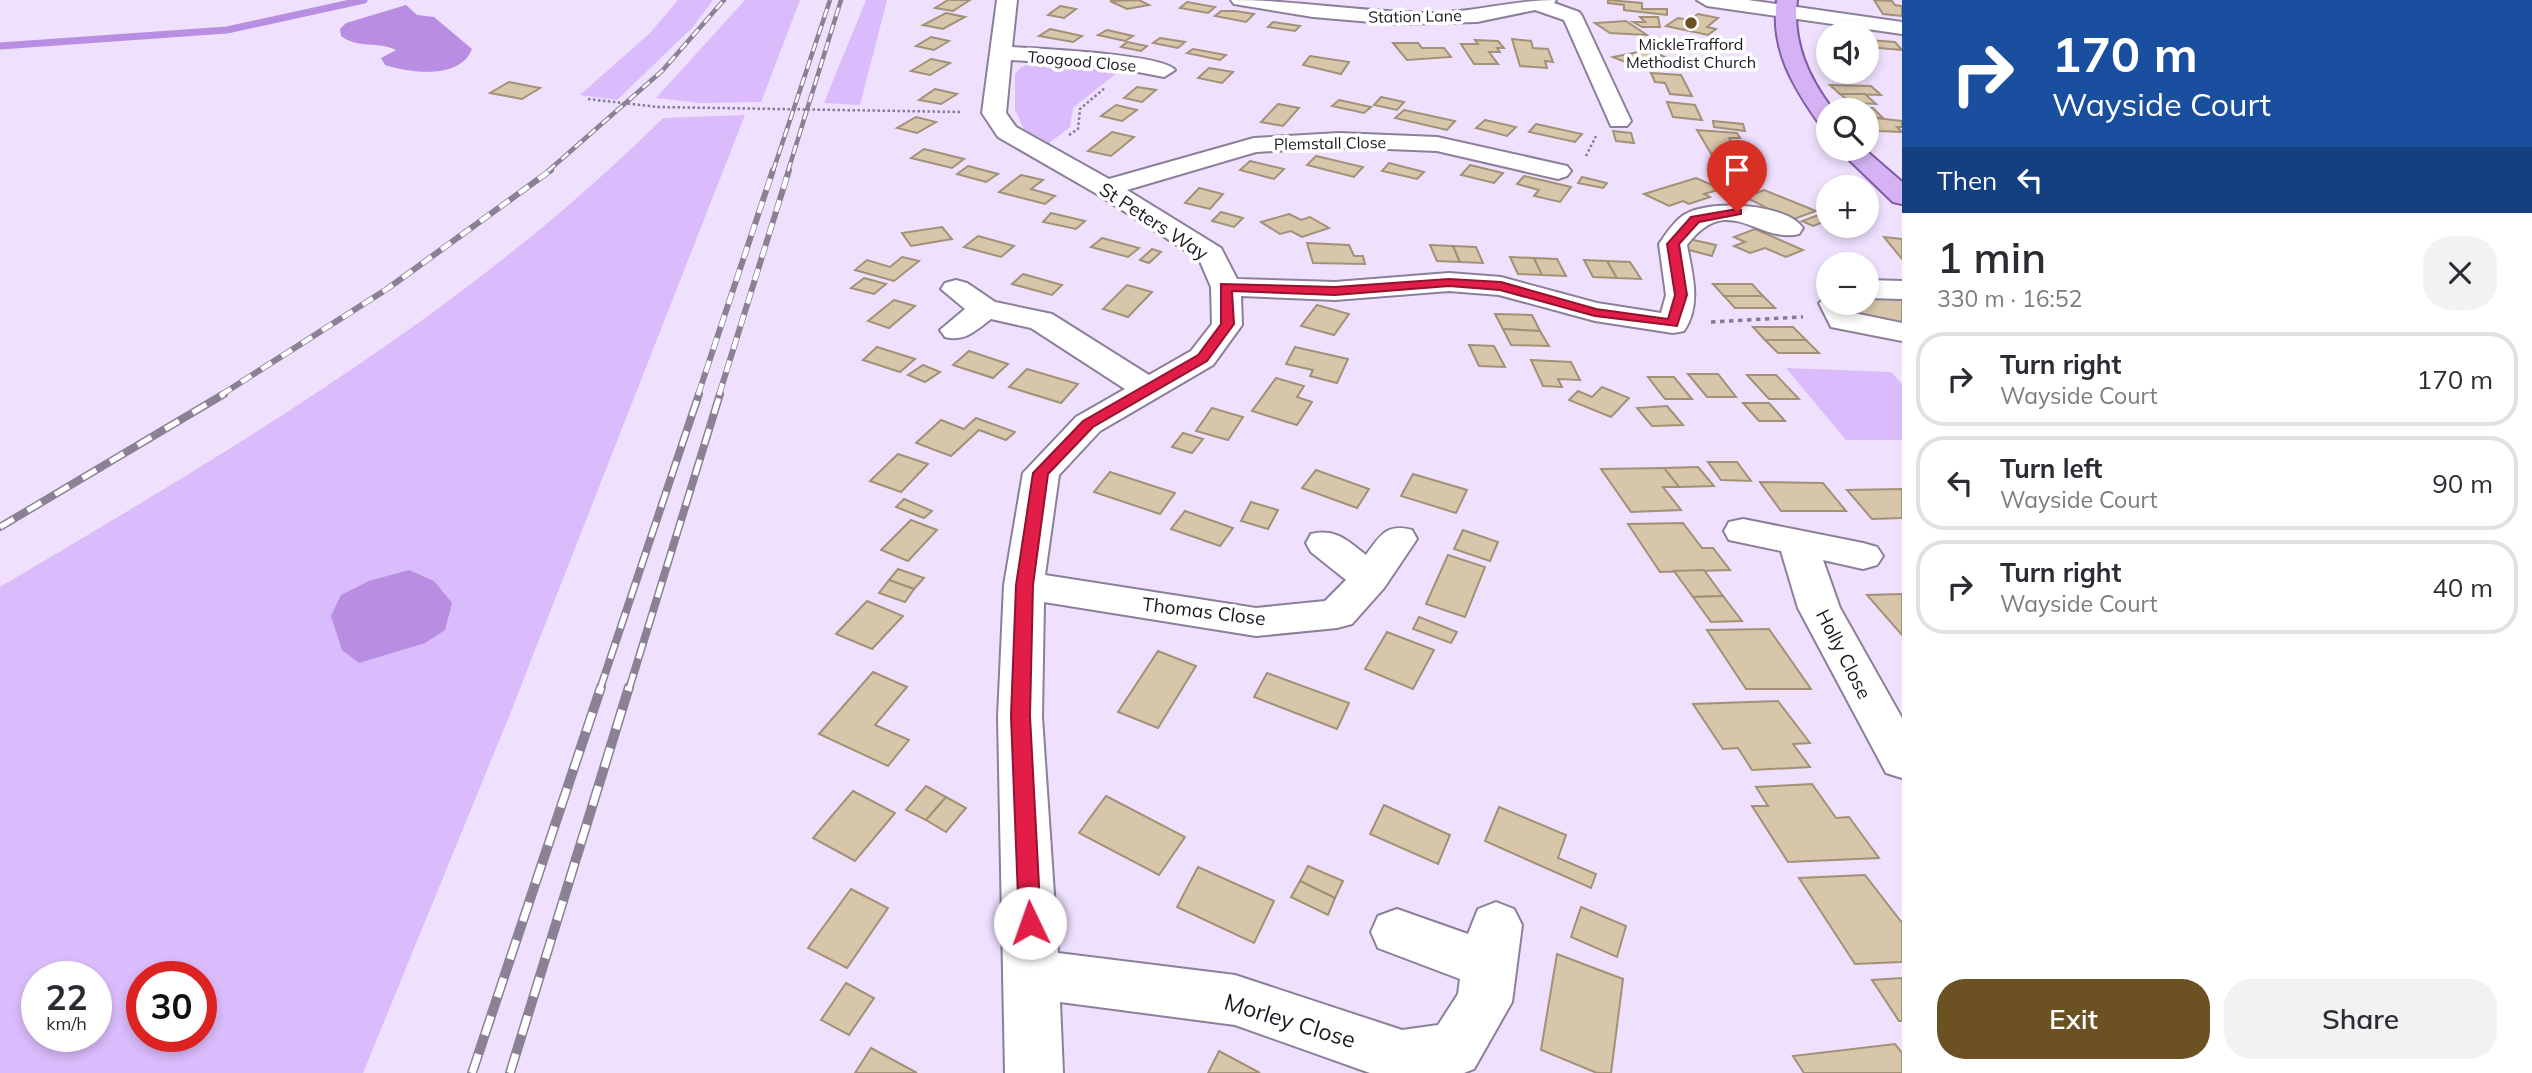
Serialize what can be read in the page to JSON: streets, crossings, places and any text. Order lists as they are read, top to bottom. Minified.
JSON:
{"streets":{"street":["Station Lane","Toogood Close","Plemstall Close","St Peters Way","Thomas Close","Holly Close","Morley Close"]},"crossings":[["Plemstall Close","St Peters Way"],["St Peters Way","Thomas Close"],["St Peters Way","Morley Close"]],"places":["MickleTrafford Methodist Church"],"page":{"turn":["170 m","Wayside Court"],"map_buttons":["+","−"],"then":"Then","heading":["1 min","330 m · 16:52"],"list":[{"name":"Turn right","note":"Wayside Court","value":"170 m"},{"name":"Turn left","note":"Wayside Court","value":"90 m"},{"name":"Turn right","note":"Wayside Court","value":"40 m"}],"speed":"22 km/h","limit":"30","buttons":["Exit","Share"]}}
